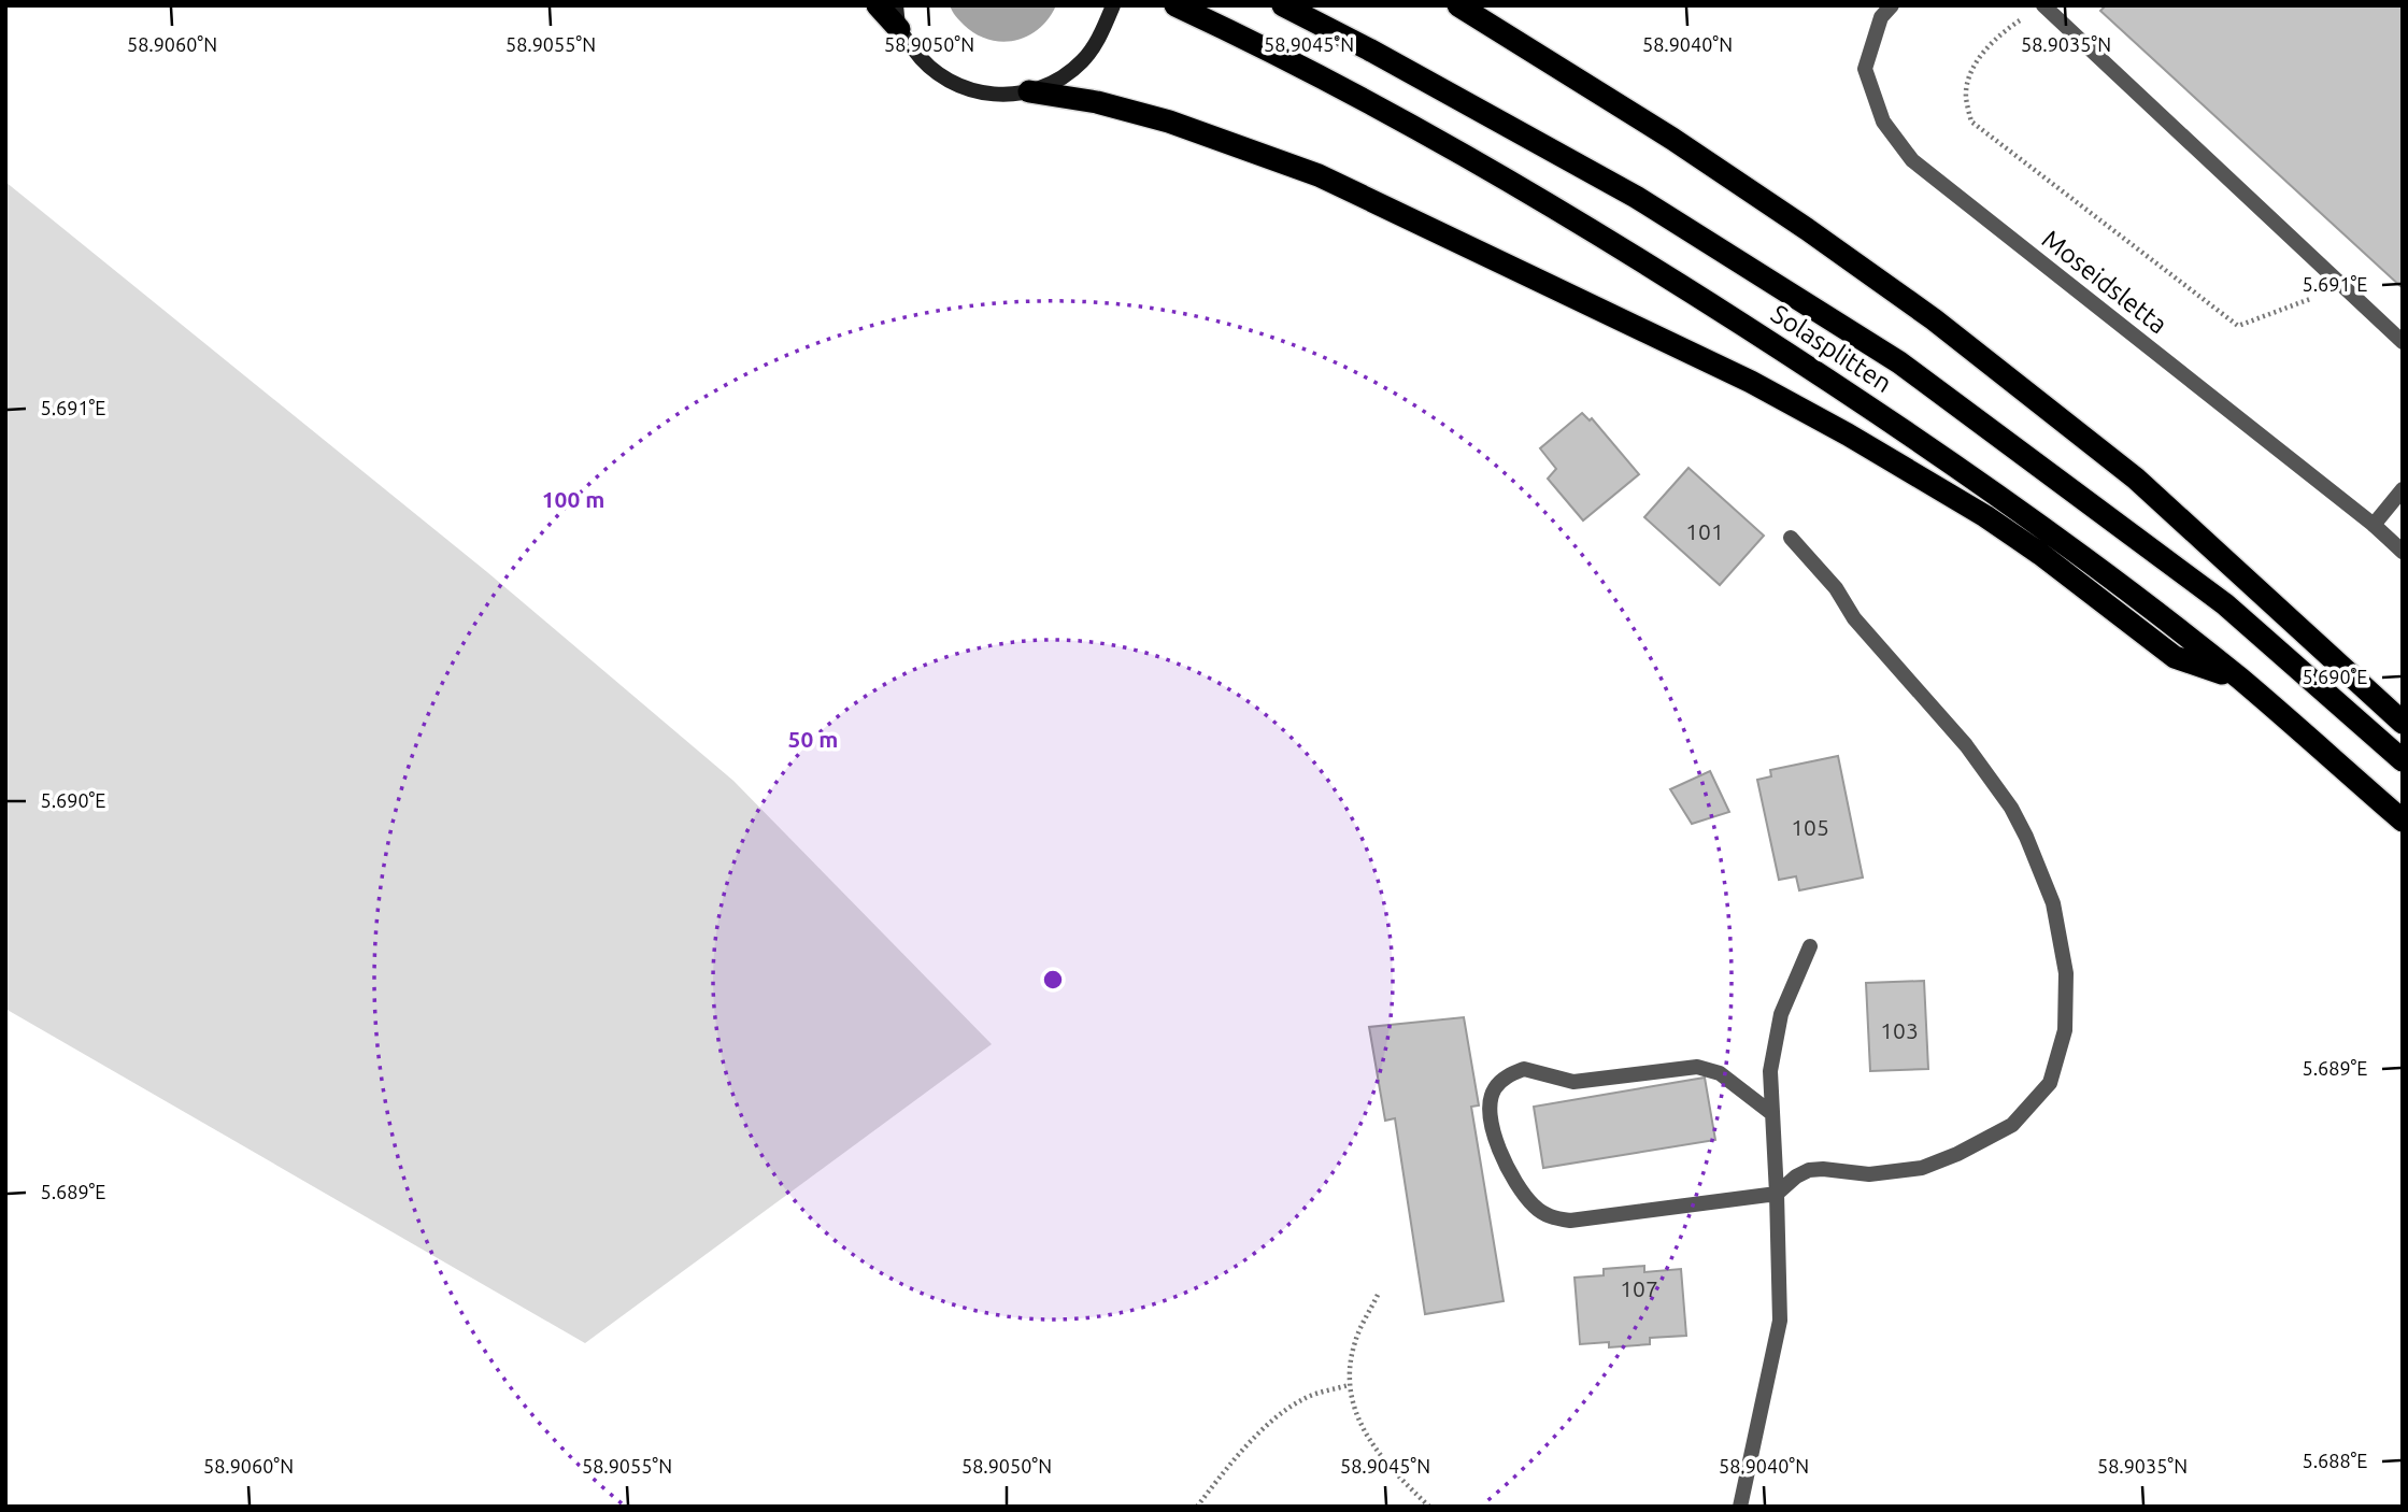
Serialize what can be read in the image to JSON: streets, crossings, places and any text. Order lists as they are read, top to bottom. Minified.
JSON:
{"streets":{"highway":["Solasplitten"],"street":["Moseidsletta"]},"house_numbers":["101","105","103","107"],"coordinates":["58.9060°N","58.9055°N","58.9050°N","58.9045°N","58.9040°N","58.9035°N","5.691°E","5.690°E","5.689°E","5.688°E"],"rings":["100 m","50 m"]}
